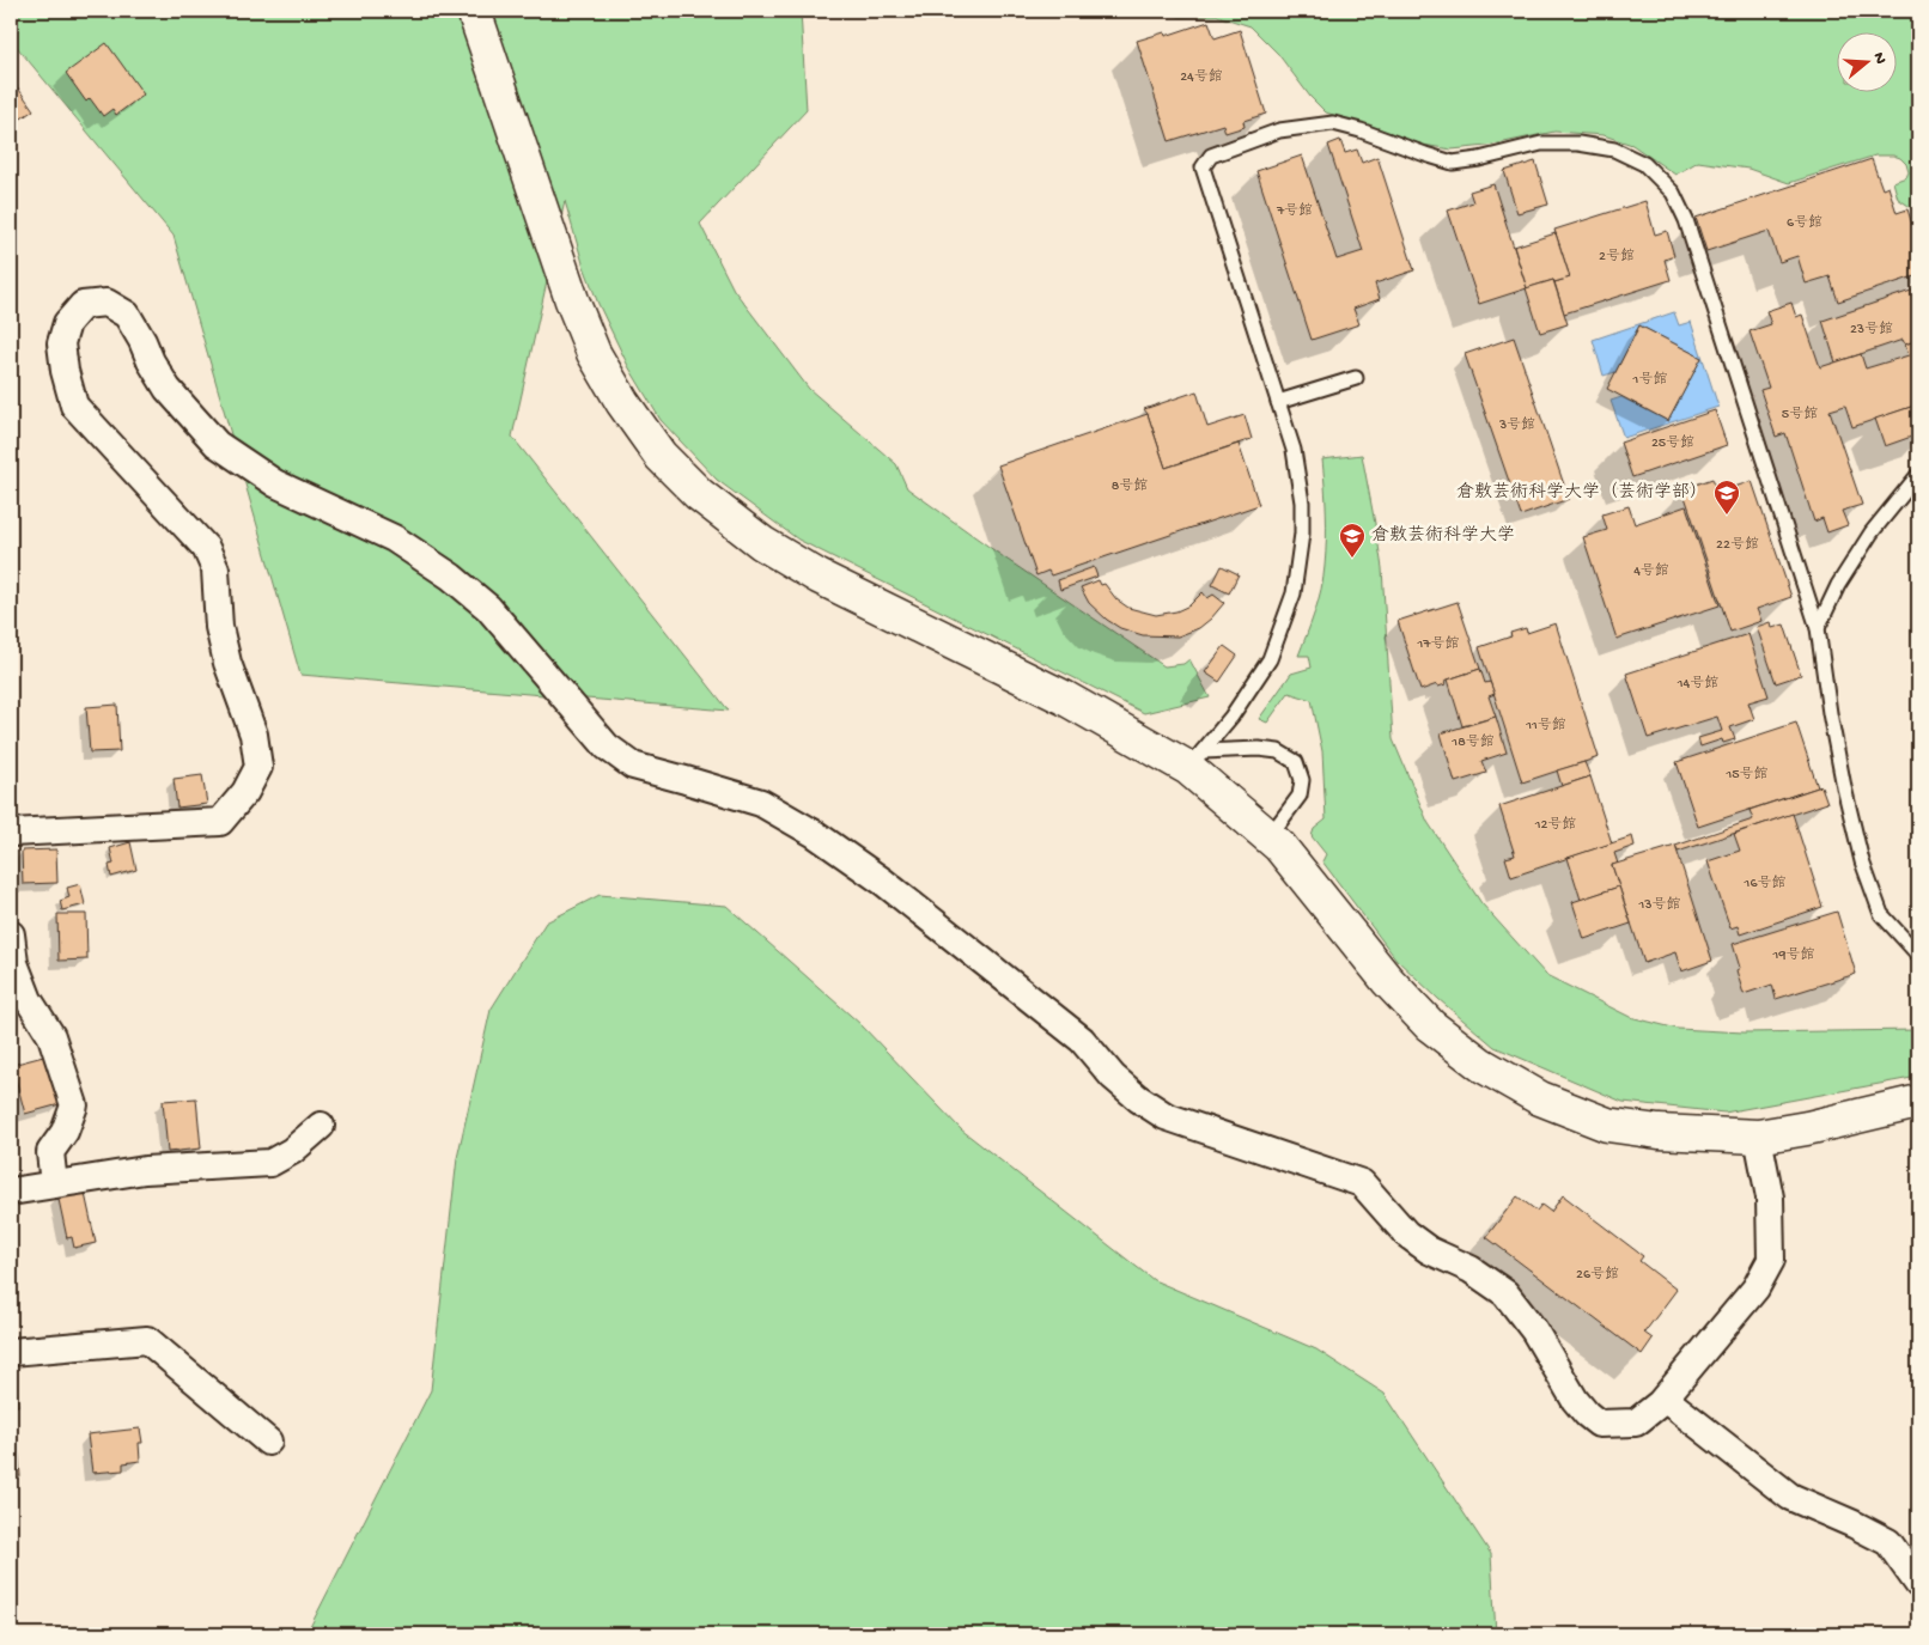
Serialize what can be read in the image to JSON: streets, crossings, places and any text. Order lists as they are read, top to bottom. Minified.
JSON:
{"places":{"school or university":["倉敷芸術科学大学（芸術学部）","倉敷芸術科学大学"]},"house_numbers":["24号館","7号館","6号館","2号館","23号館","1号館","5号館","3号館","25号館","8号館","22号館","4号館","17号館","14号館","11号館","18号館","15号館","12号館","16号館","13号館","19号館","26号館"],"north":"right"}
